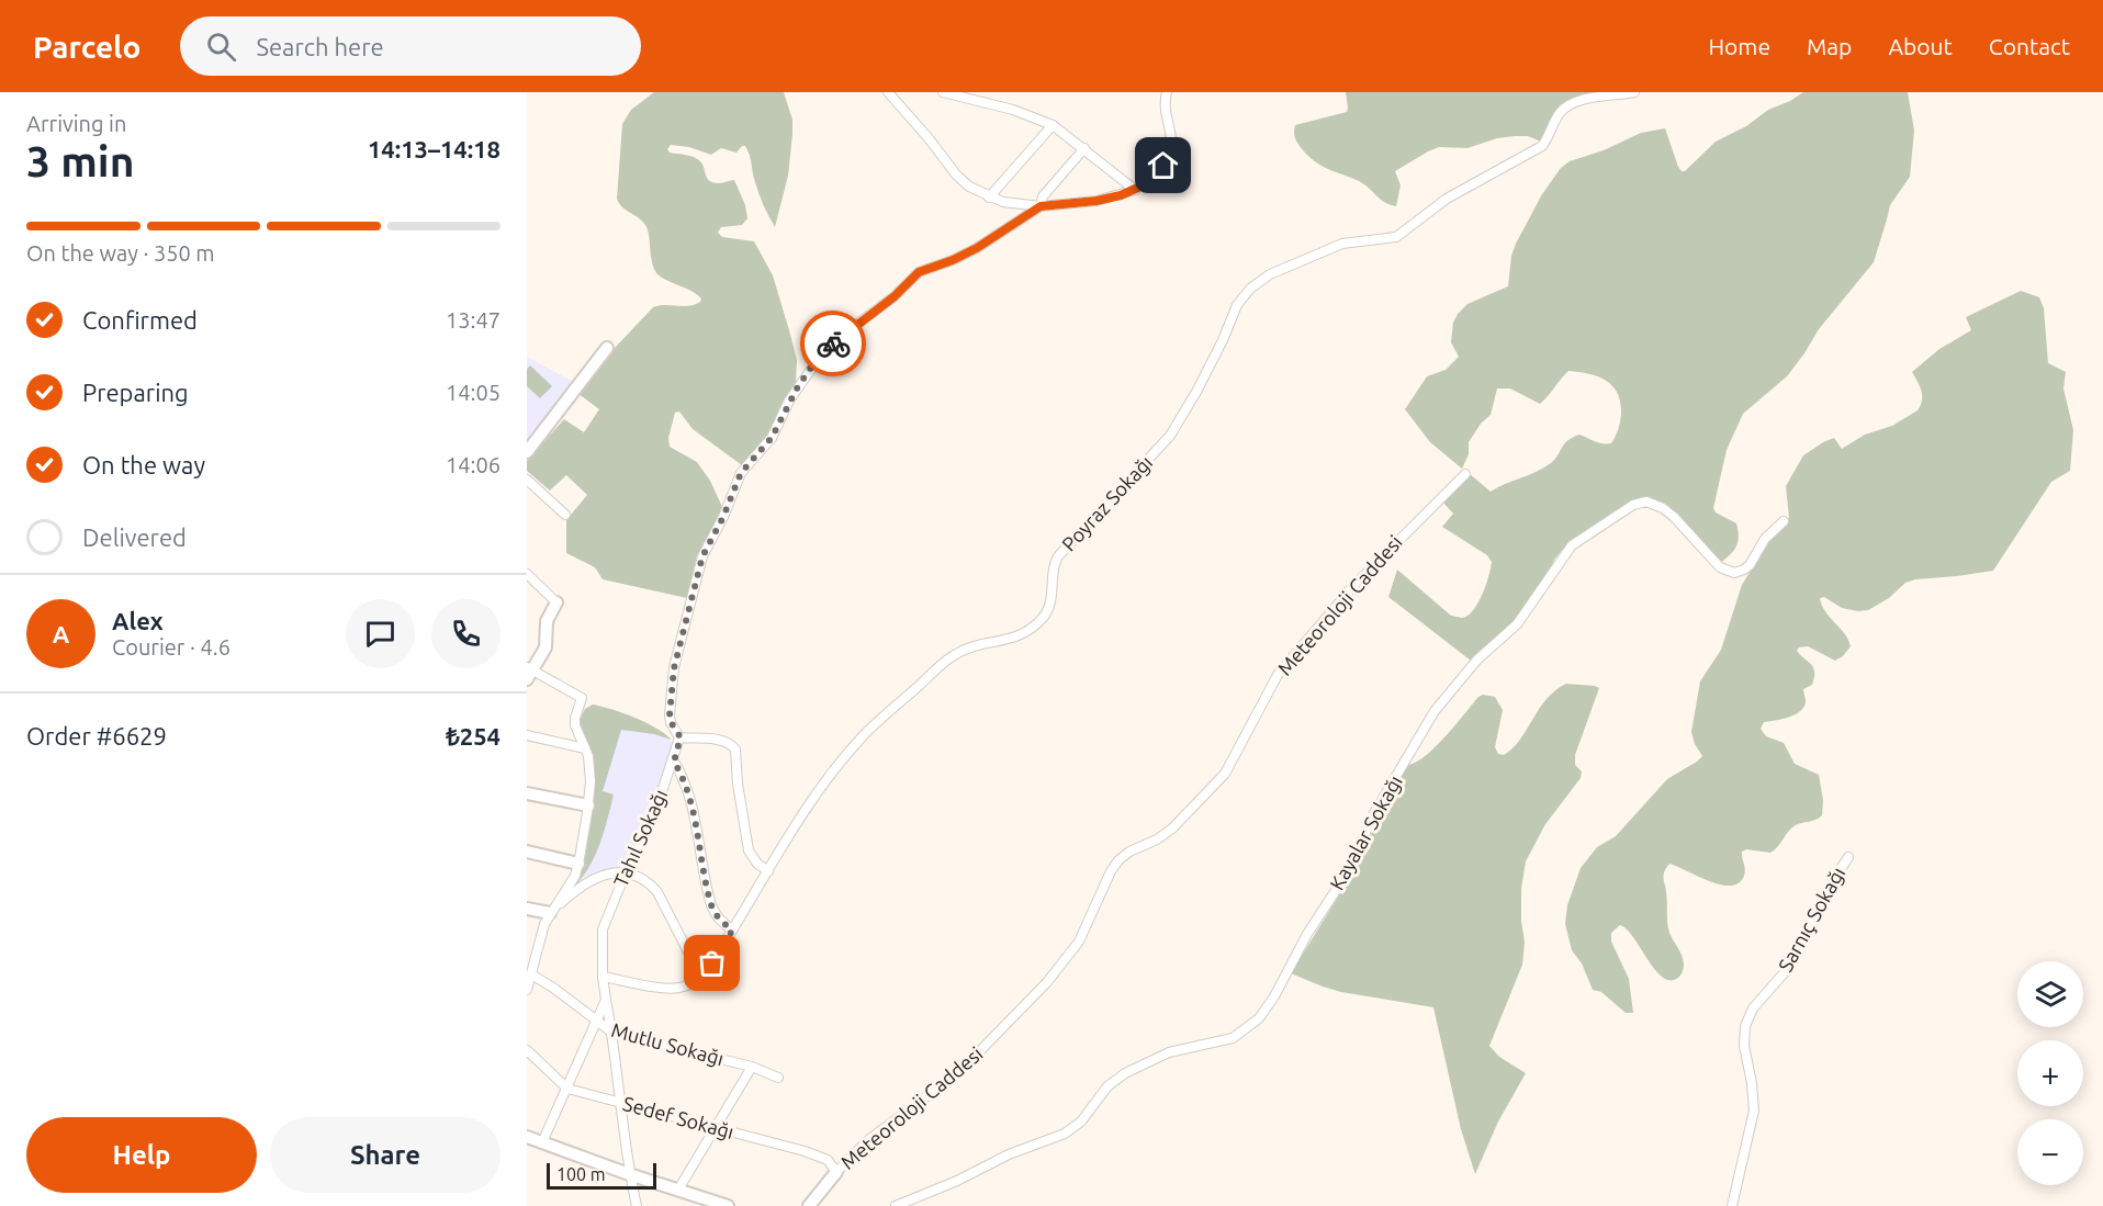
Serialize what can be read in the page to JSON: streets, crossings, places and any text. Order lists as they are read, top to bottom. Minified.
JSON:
{"streets":{"street":["Poyraz Sokağı","Meteoroloji Caddesi","Kayalar Sokağı","Tahıl Sokağı","Sarnıç Sokağı","Mutlu Sokağı","Sedef Sokağı"]},"crossings":[["Poyraz Sokağı","Tahıl Sokağı"],["Meteoroloji Caddesi","Sedef Sokağı"],["Tahıl Sokağı","Mutlu Sokağı"],["Tahıl Sokağı","Sedef Sokağı"]],"scale_bar":"100 m","page":{"header":"Parcelo","search":"Search here","nav":["Home","Map","About","Contact"],"heading":["3 min","Arriving in","14:13–14:18"],"panel":["Alex","Courier · 4.6","Order #6629","₺254"],"bar":"On the way · 350 m","list":[["Confirmed","13:47"],["Preparing","14:05"],["On the way","14:06"],"Delivered"],"round":"A","map_buttons":["+","−"],"buttons":["Help","Share"],"scale":"100 m"}}
